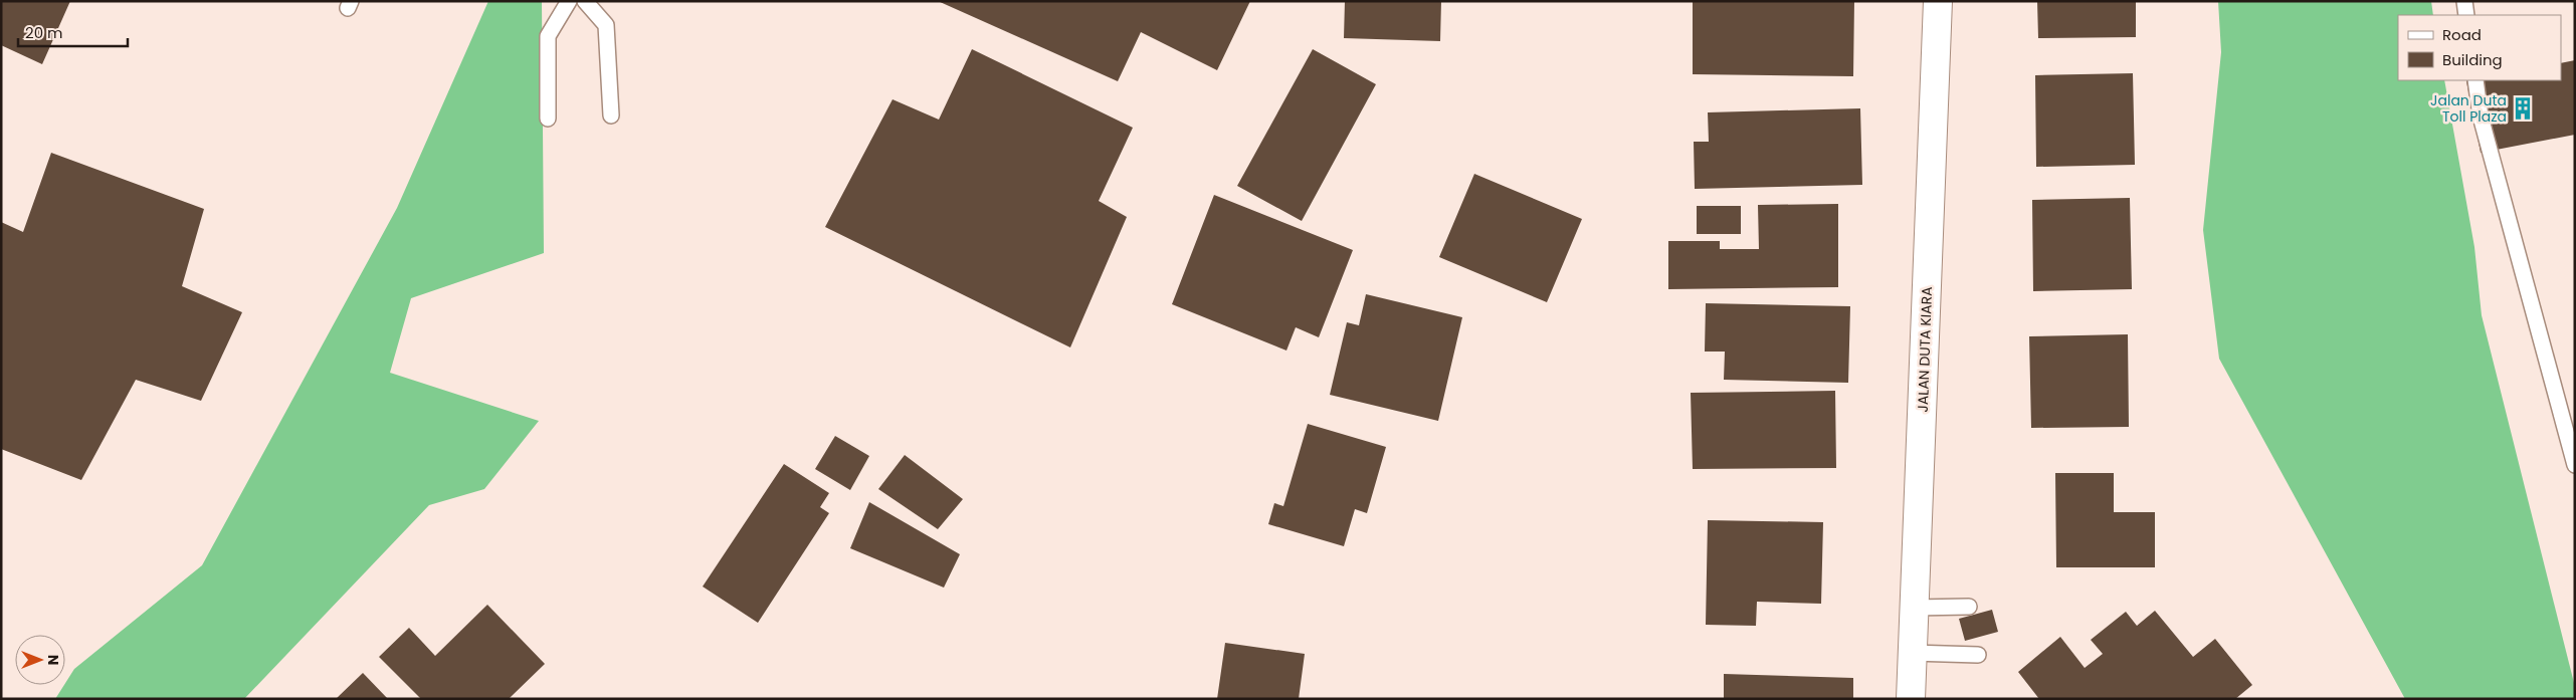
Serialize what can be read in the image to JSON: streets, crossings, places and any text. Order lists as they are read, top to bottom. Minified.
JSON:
{"streets":{"main road":["JALAN DUTA KIARA"]},"places":{"building":["Jalan Duta Toll Plaza"]},"legend":["Road","Building"],"scale_bar":"20 m","north":"right"}
